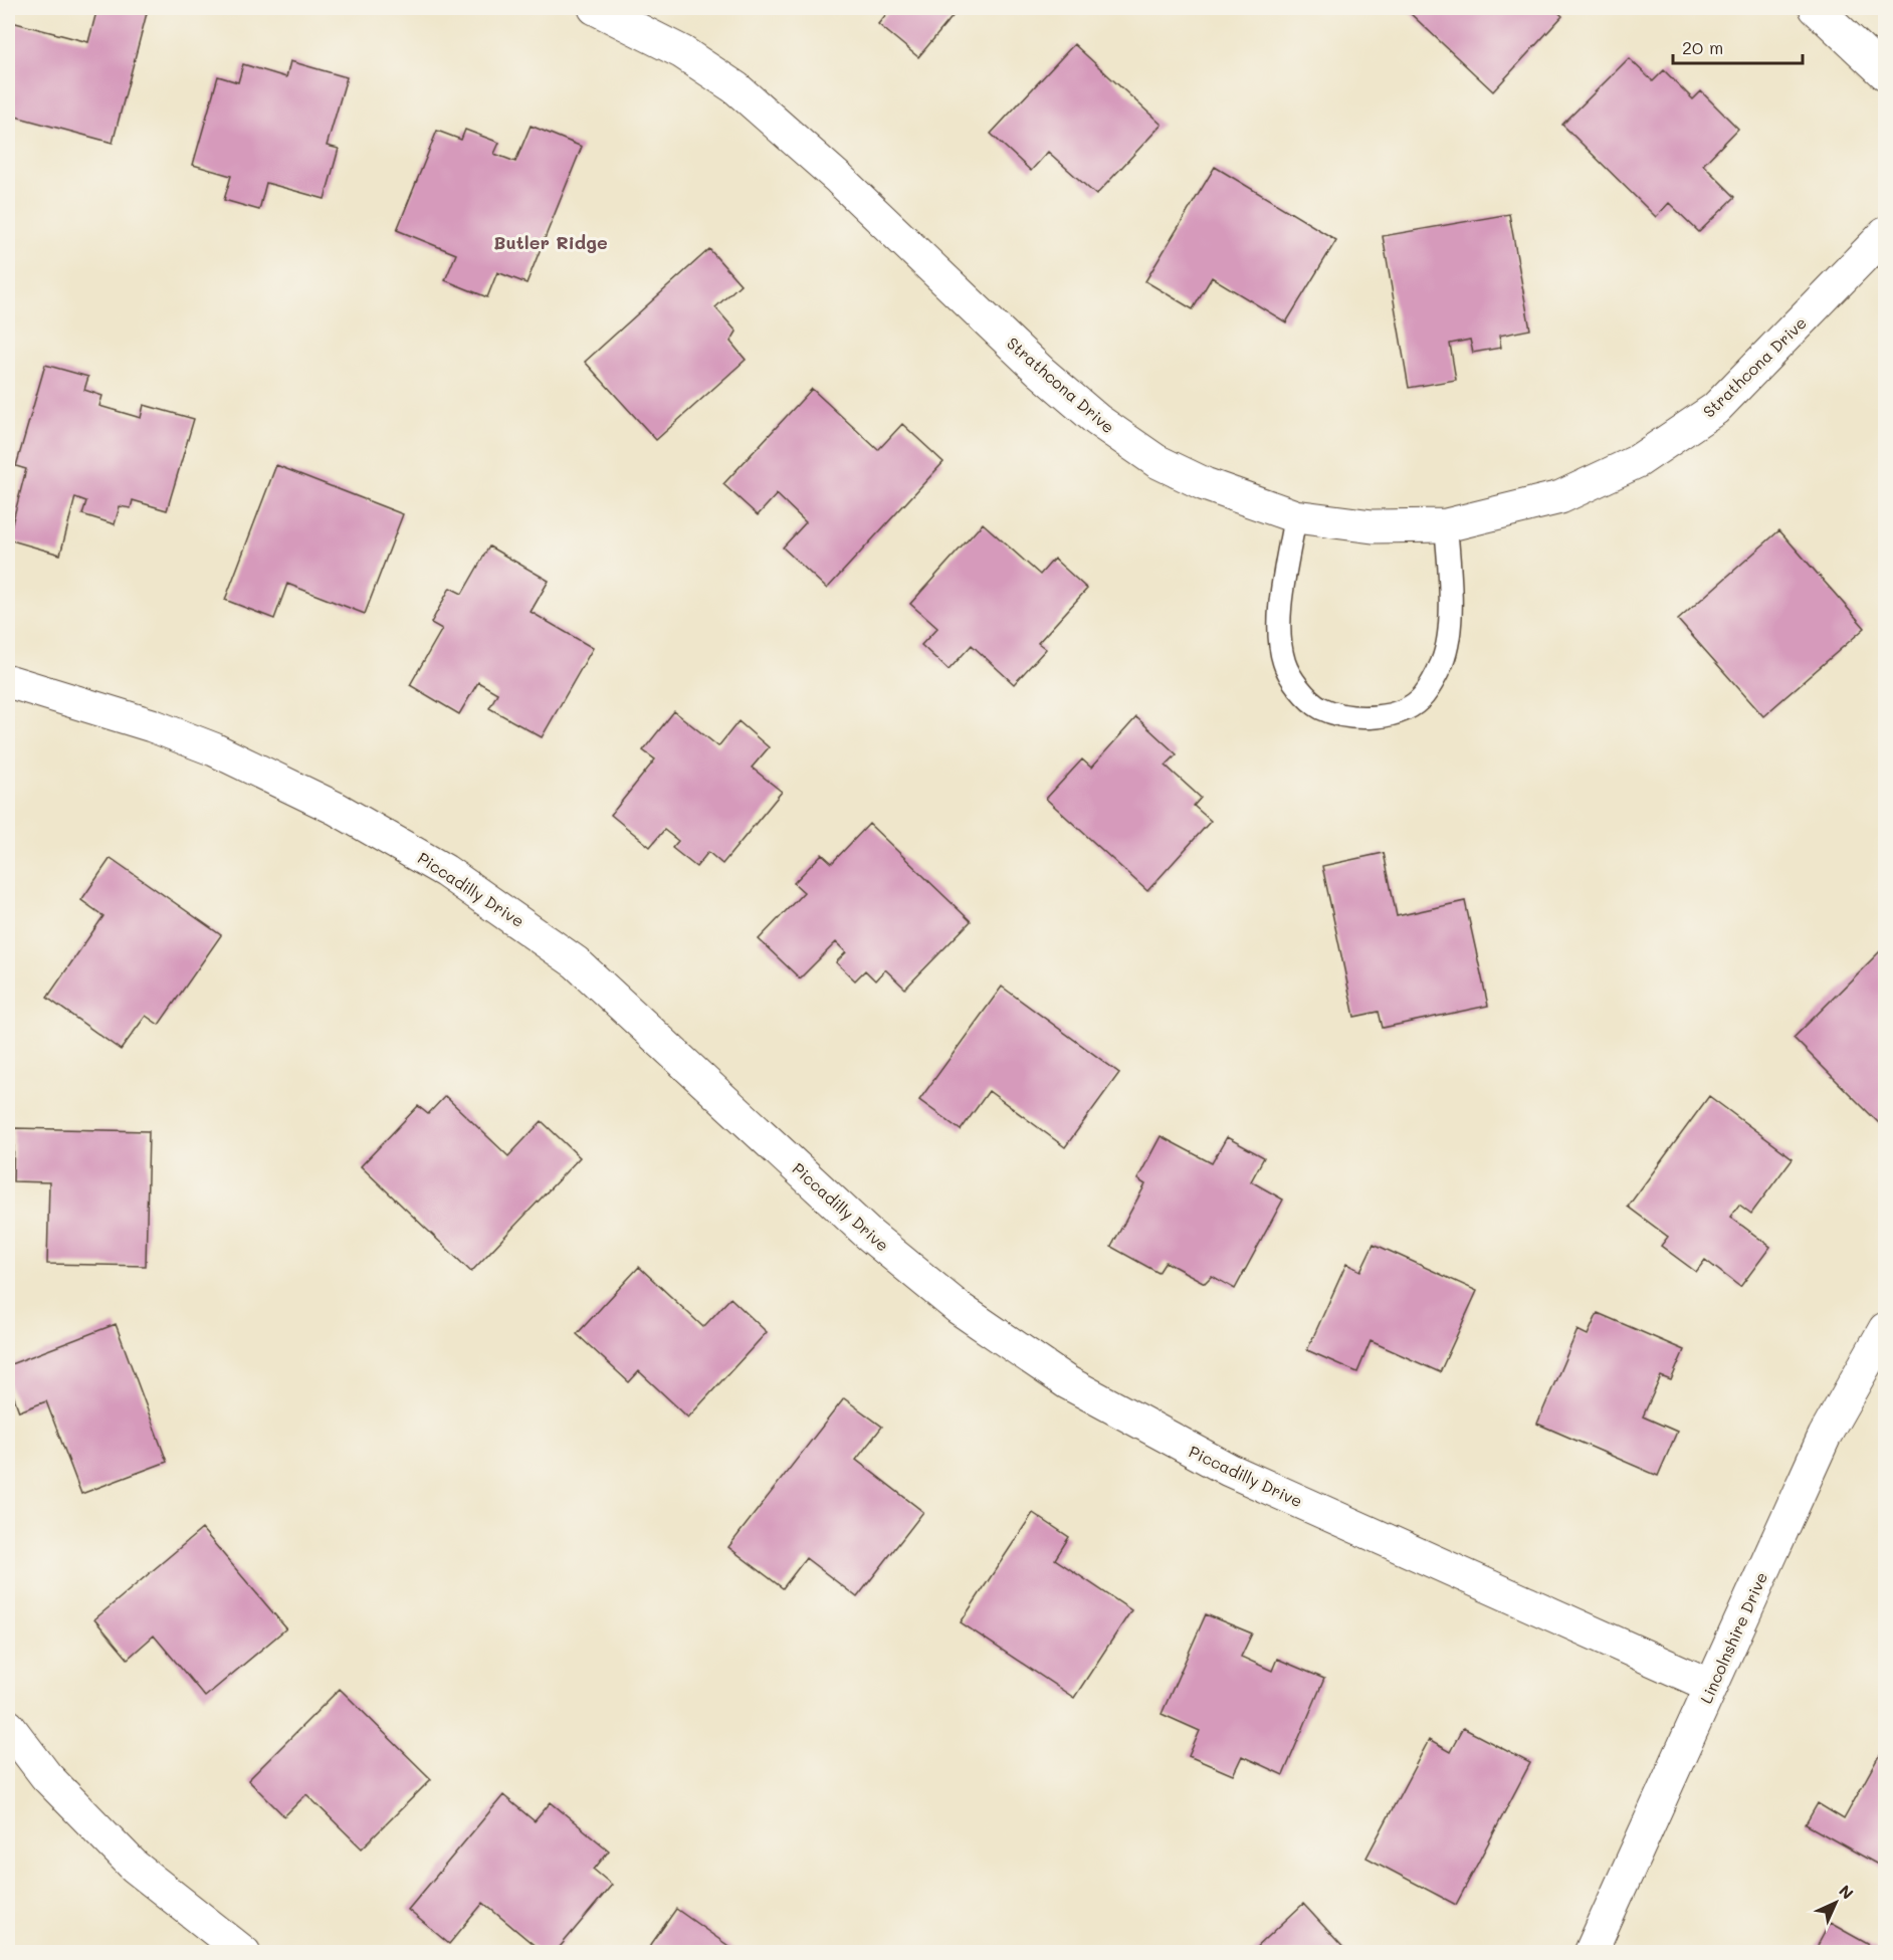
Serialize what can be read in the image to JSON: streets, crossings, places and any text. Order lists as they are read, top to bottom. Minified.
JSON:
{"streets":{"street":["Strathcona Drive","Piccadilly Drive","Lincolnshire Drive"]},"crossings":[["Piccadilly Drive","Lincolnshire Drive"]],"districts":["Butler Ridge"],"scale_bar":"20 m","north":"top right"}
